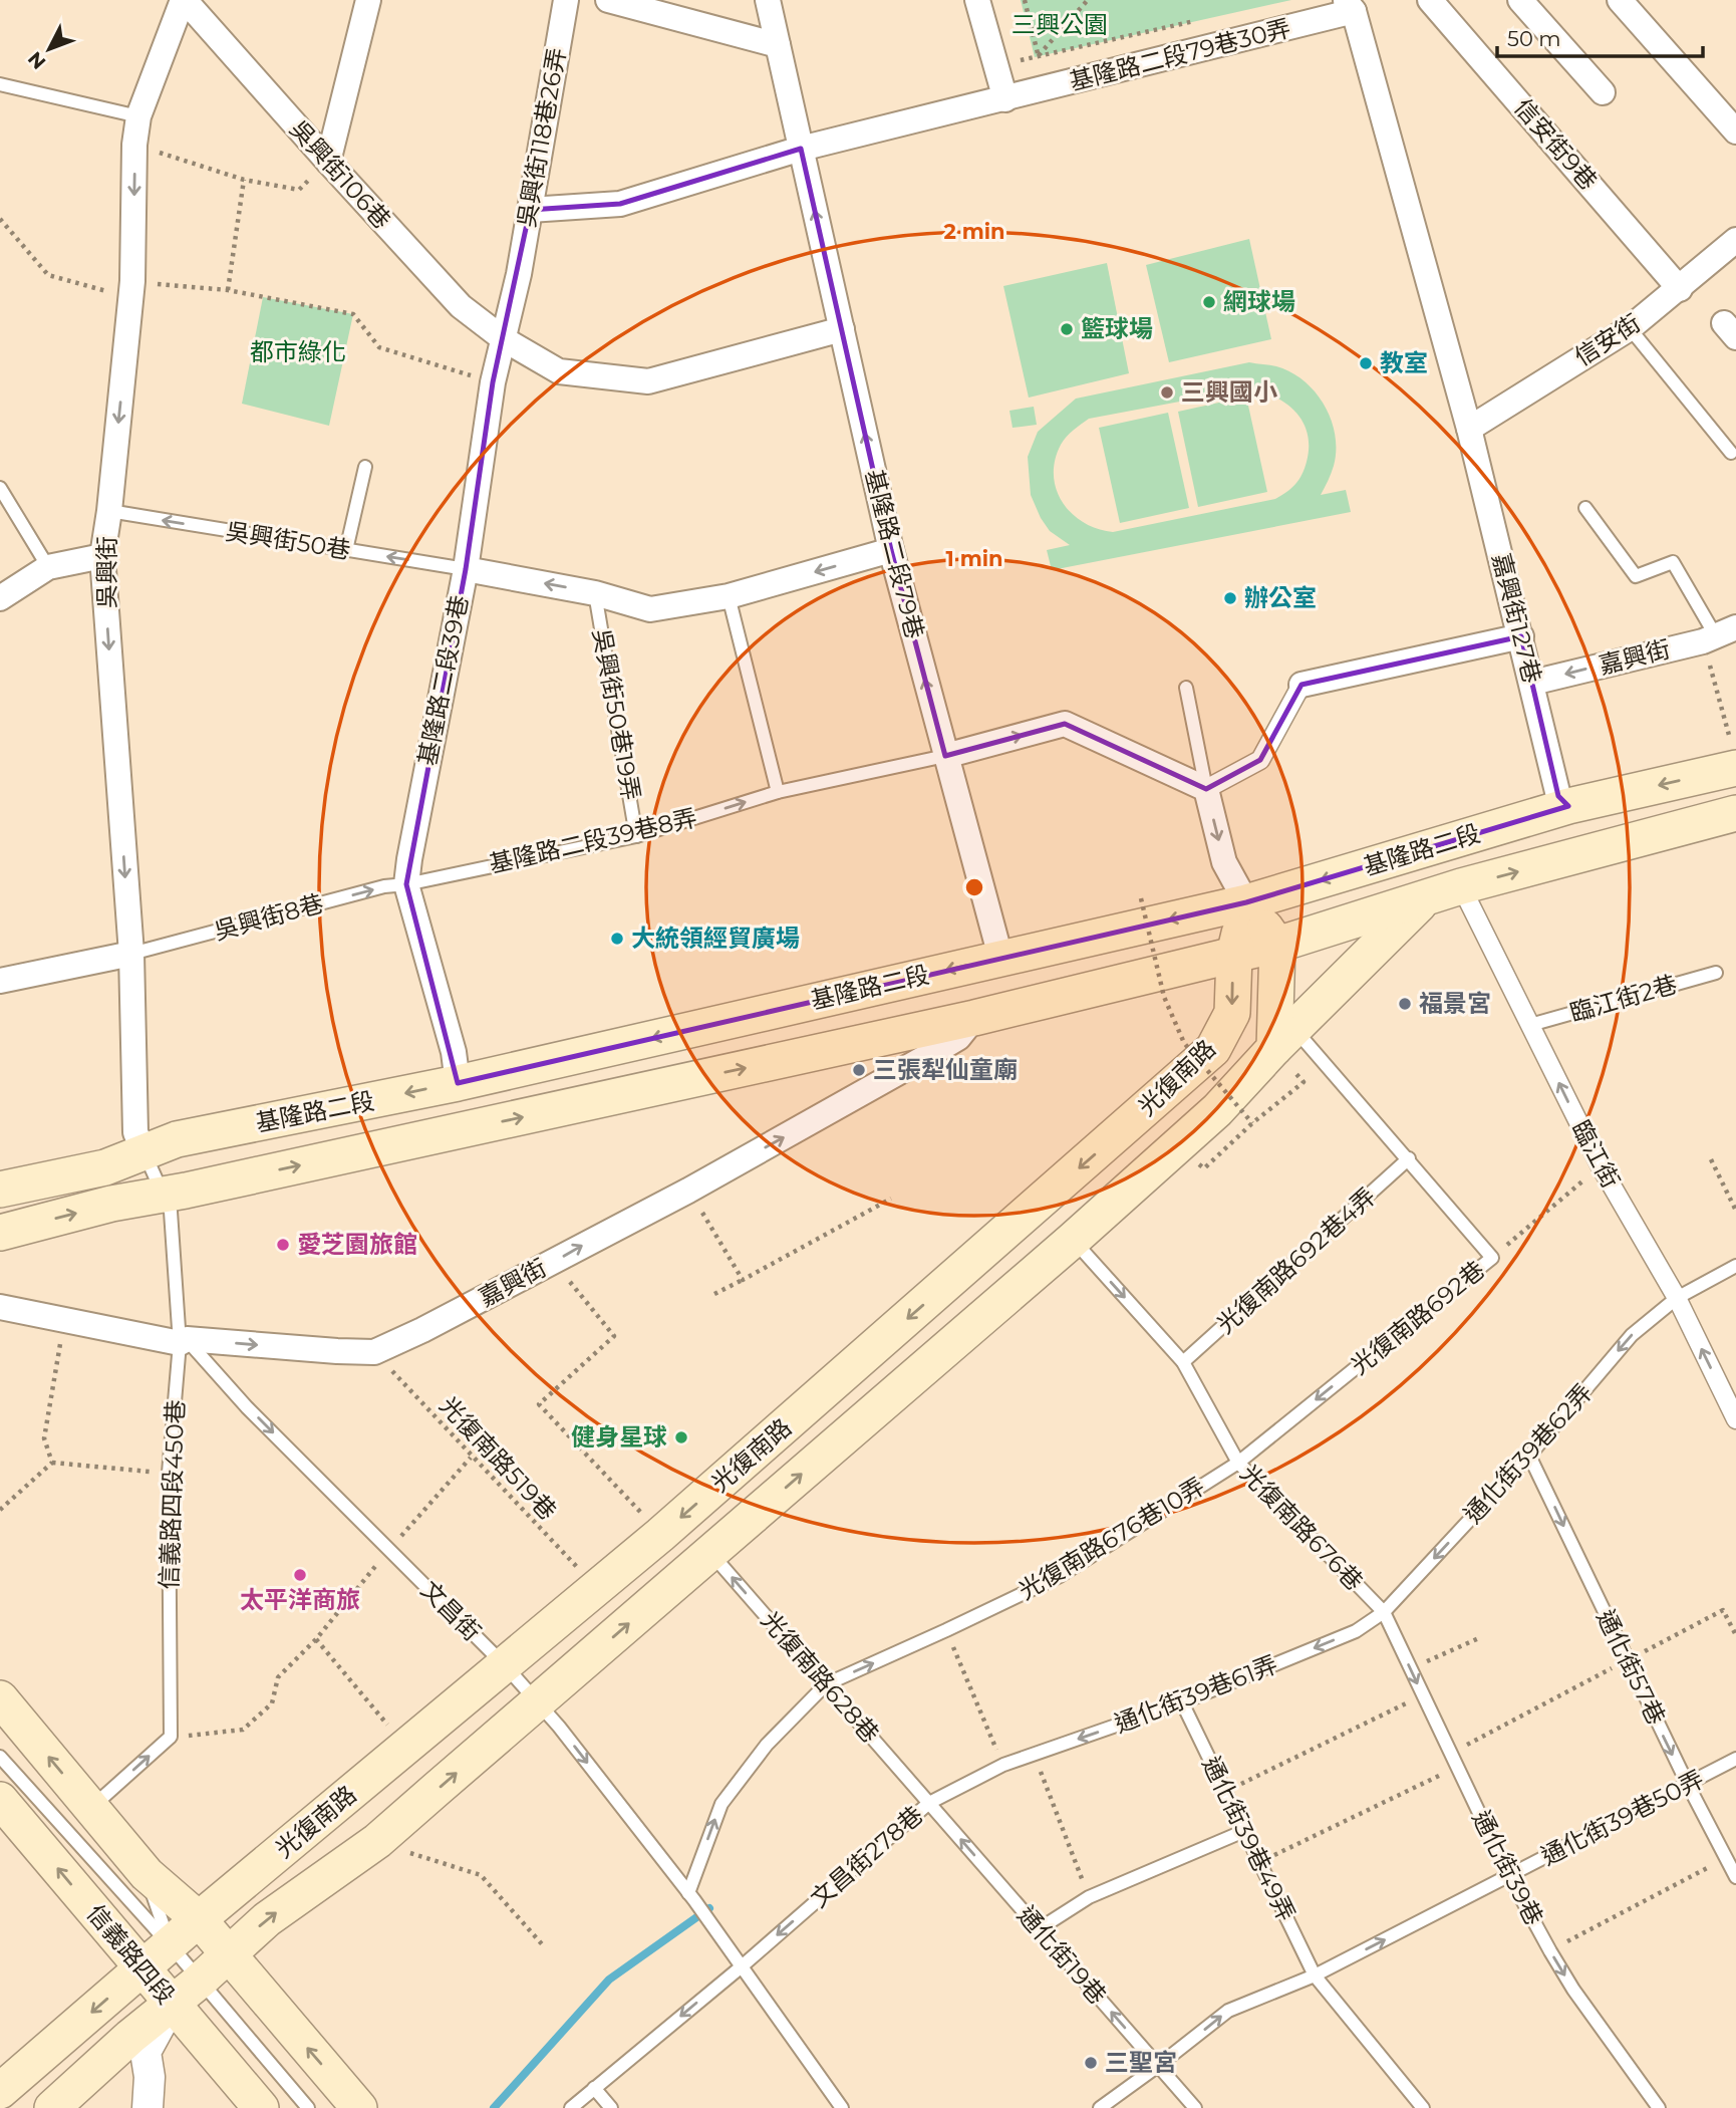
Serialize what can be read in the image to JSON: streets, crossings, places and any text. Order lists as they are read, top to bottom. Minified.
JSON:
{"streets":{"main road":["基隆路二段","光復南路","信義路四段"],"street":["基隆路二段79巷30弄","吳興街118巷26弄","信安街9巷","吳興街106巷","信安街","基隆路二段79巷","吳興街","嘉興街127巷","嘉興街","基隆路二段39巷","臨江街"],"lane":["吳興街50巷","吳興街50巷19弄","基隆路二段39巷8弄","吳興街8巷","臨江街2巷","光復南路692巷4弄","光復南路692巷","通化街39巷62弄","信義路四段450巷","光復南路676巷","光復南路676巷10弄","文昌街","通化街57巷","光復南路628巷","通化街39巷61弄","通化街39巷50弄","通化街39巷49弄","文昌街278巷","通化街39巷","通化街19巷"],"path":["光復南路519巷"]},"crossings":[["基隆路二段79巷30弄","吳興街118巷26弄"],["基隆路二段79巷30弄","基隆路二段79巷"],["基隆路二段79巷30弄","嘉興街127巷"],["吳興街118巷26弄","基隆路二段39巷"],["信安街9巷","信安街"],["吳興街106巷","基隆路二段79巷"],["吳興街106巷","吳興街"],["吳興街106巷","基隆路二段39巷"],["信安街","嘉興街127巷"],["吳興街50巷","吳興街"],["吳興街50巷","基隆路二段39巷"],["基隆路二段79巷","基隆路二段39巷8弄"],["基隆路二段79巷","基隆路二段"],["吳興街","基隆路二段"],["吳興街","吳興街8巷"],["吳興街","信義路四段450巷"],["嘉興街127巷","嘉興街"],["嘉興街127巷","基隆路二段"],["嘉興街","基隆路二段"],["嘉興街","光復南路519巷"],["嘉興街","信義路四段450巷"],["嘉興街","文昌街"],["基隆路二段39巷","基隆路二段39巷8弄"],["基隆路二段39巷","基隆路二段"],["基隆路二段39巷","吳興街8巷"],["吳興街50巷19弄","基隆路二段39巷8弄"],["基隆路二段39巷8弄","吳興街8巷"],["基隆路二段","光復南路"],["基隆路二段","臨江街"],["基隆路二段","信義路四段450巷"],["臨江街2巷","臨江街"],["光復南路","光復南路692巷"],["光復南路","光復南路519巷"],["光復南路","光復南路676巷"],["光復南路","文昌街"],["光復南路","光復南路628巷"],["光復南路","信義路四段"],["臨江街","通化街39巷62弄"],["光復南路692巷4弄","光復南路692巷"],["光復南路692巷4弄","光復南路676巷"],["光復南路692巷","光復南路676巷"],["光復南路692巷","光復南路676巷10弄"],["通化街39巷62弄","光復南路676巷"],["通化街39巷62弄","通化街57巷"],["通化街39巷62弄","通化街39巷61弄"],["通化街39巷62弄","通化街39巷"],["信義路四段450巷","文昌街"],["光復南路676巷","光復南路676巷10弄"],["光復南路676巷","通化街39巷61弄"],["光復南路676巷","通化街39巷"],["光復南路676巷10弄","光復南路628巷"],["文昌街","文昌街278巷"],["通化街57巷","通化街39巷50弄"],["光復南路628巷","文昌街278巷"],["光復南路628巷","通化街19巷"],["通化街39巷61弄","通化街39巷49弄"],["通化街39巷61弄","文昌街278巷"],["通化街39巷61弄","通化街39巷"],["通化街39巷50弄","通化街39巷"],["文昌街278巷","通化街19巷"]],"one_way":["吳興街50巷","基隆路二段79巷","吳興街","吳興街8巷","臨江街","光復南路692巷","通化街39巷62弄","文昌街","通化街57巷","光復南路628巷","通化街39巷61弄","文昌街278巷","通化街39巷","通化街19巷"],"parks":["三興公園","都市綠化"],"places":["網球場","籃球場","教室","三興國小","辦公室","大統領經貿廣場","福景宮","三張犁仙童廟","愛芝園旅館","健身星球","太平洋商旅","三聖宮"],"scale_bar":"50 m","north":"bottom left","rings":["2 min","1 min"]}
